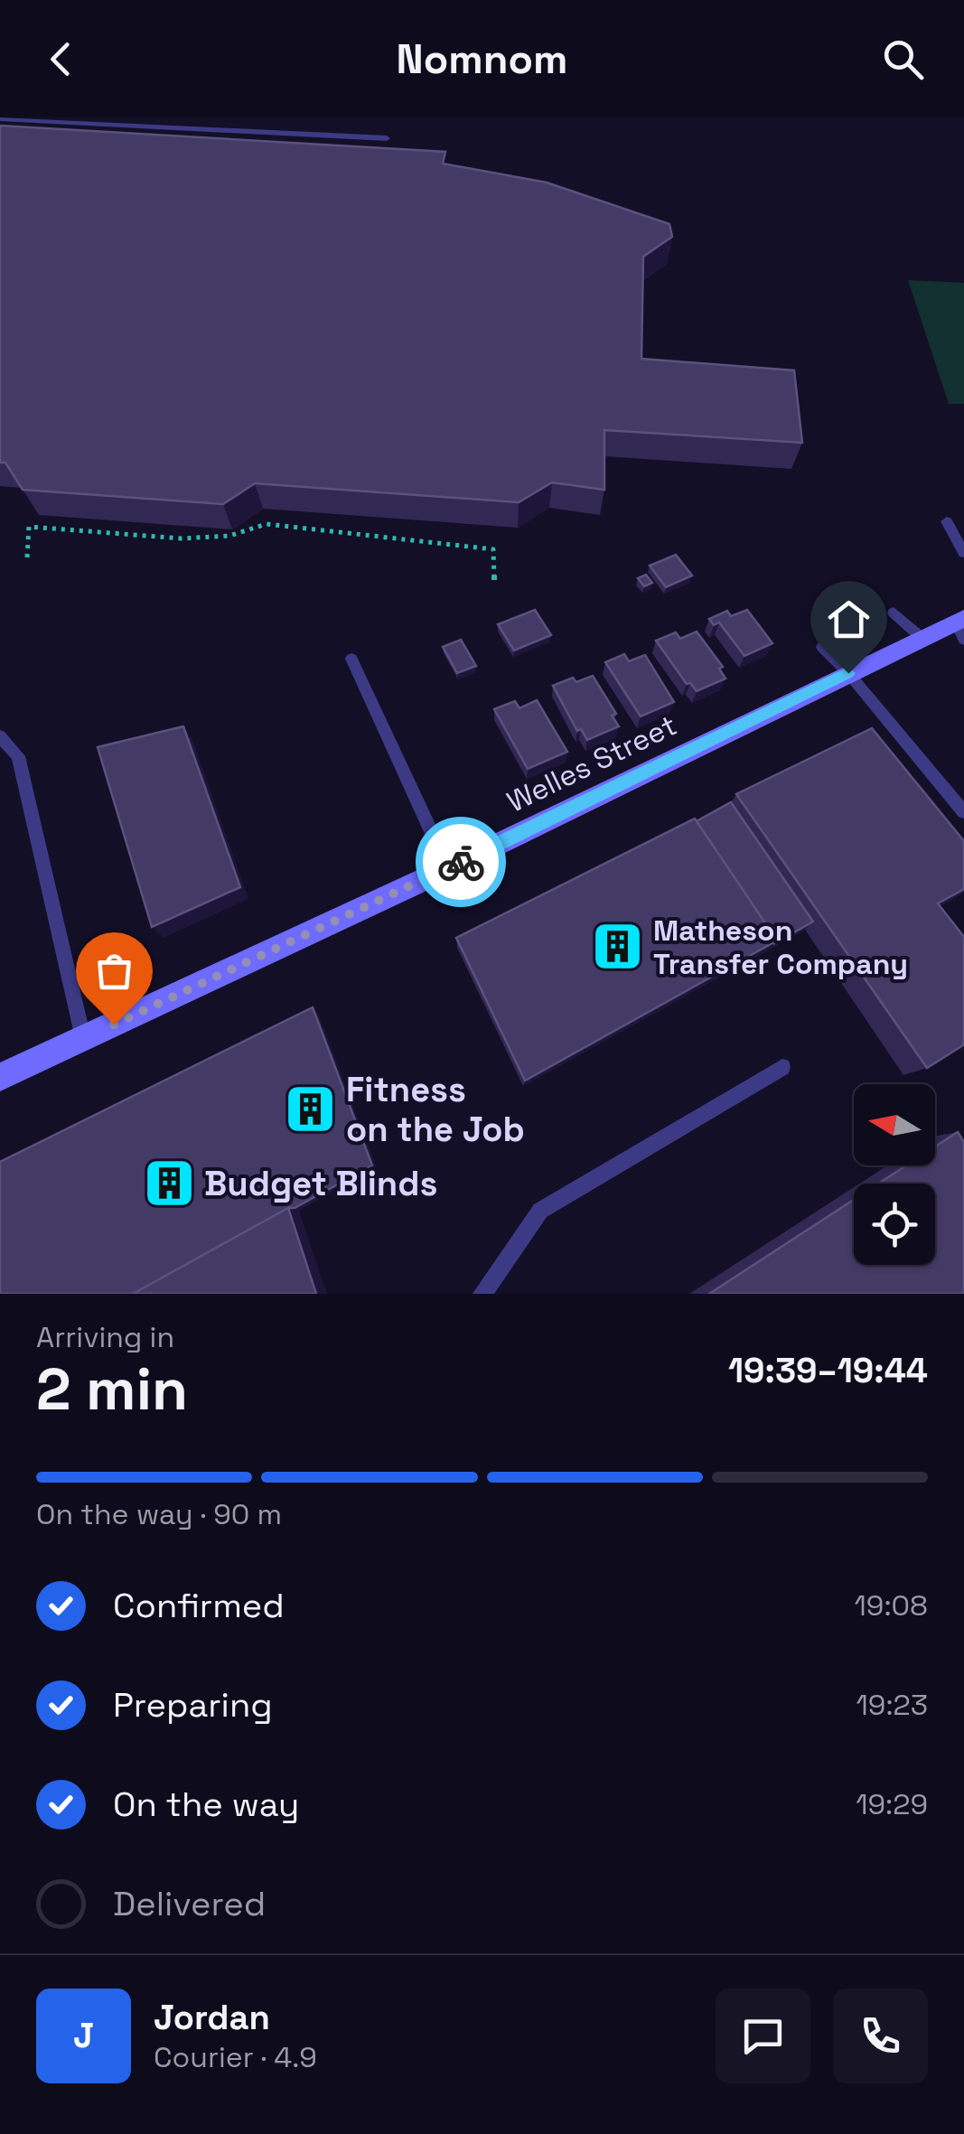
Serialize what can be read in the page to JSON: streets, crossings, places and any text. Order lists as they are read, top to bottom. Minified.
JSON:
{"streets":{"main road":["Welles Street"]},"places":{"building":["Matheson Transfer Company","Fitness on the Job","Budget Blinds"]},"north":"left","page":{"header":"Nomnom","heading":["2 min","Arriving in","19:39–19:44"],"panel":["Jordan","Courier · 4.9"],"bar":"On the way · 90 m","list":[["Confirmed","19:08"],["Preparing","19:23"],["On the way","19:29"],"Delivered"],"round":"J"}}
